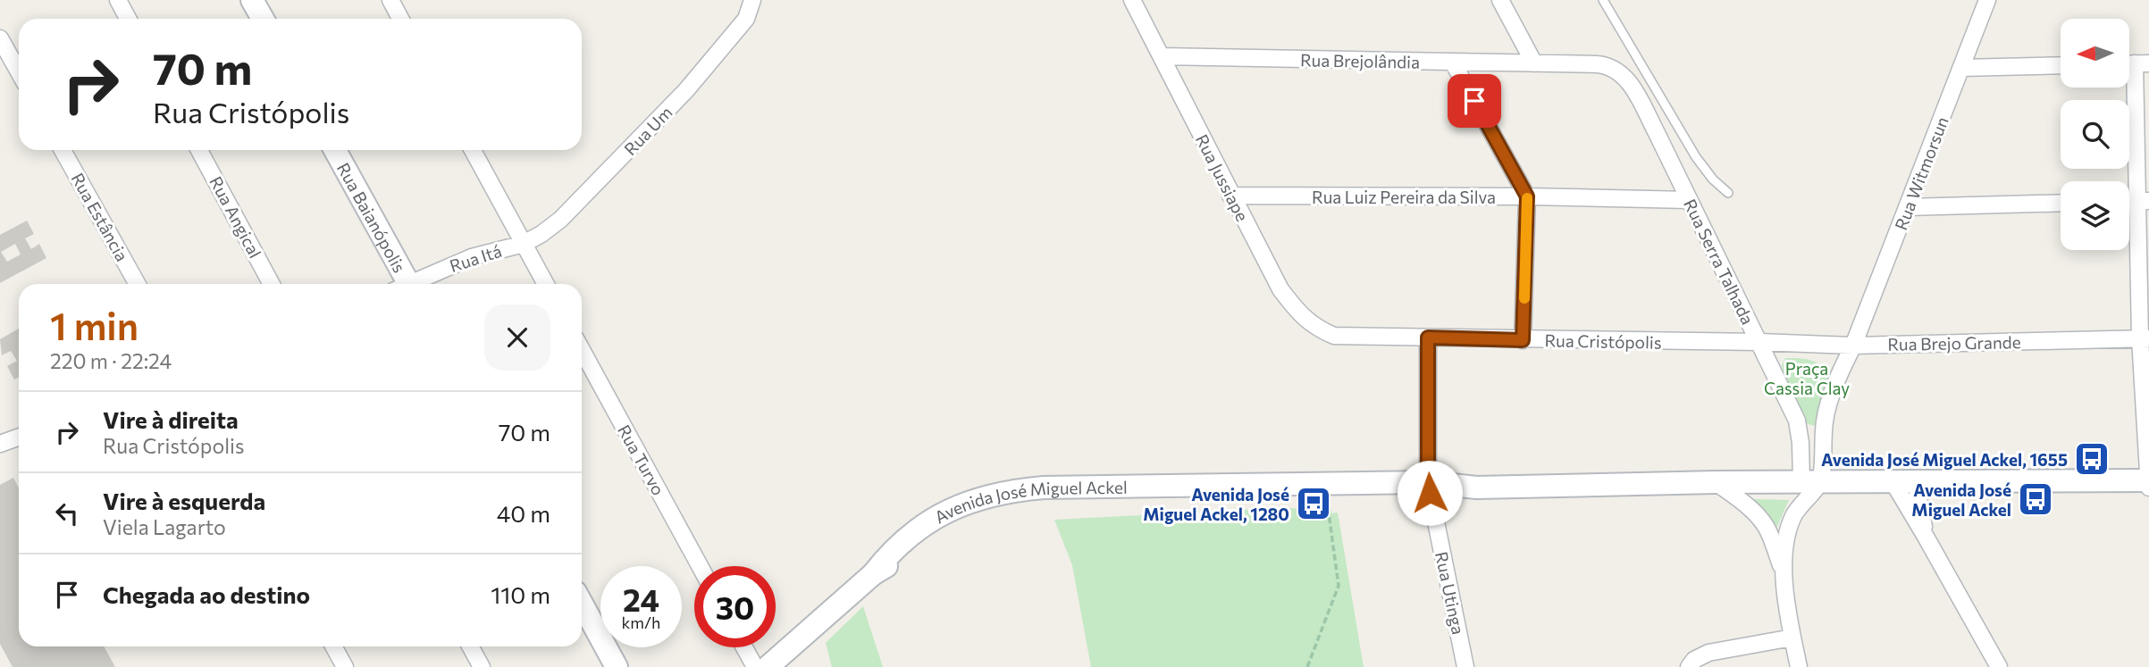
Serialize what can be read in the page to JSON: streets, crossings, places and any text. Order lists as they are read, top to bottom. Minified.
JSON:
{"streets":{"street":["Rua Brejolândia","Rua Um","Rua Witmorsun","Rua Jussiape","Rua Luiz Pereira da Silva","Rua Estância","Rua Angical","Rua Baianópolis","Rua Itá","Rua Serra Talhada","Rua Cristópolis","Rua Brejo Grande","Rua Turvo","Avenida José Miguel Ackel","Rua Utinga"]},"crossings":[["Rua Brejolândia","Rua Jussiape"],["Rua Brejolândia","Rua Serra Talhada"],["Rua Um","Rua Itá"],["Rua Witmorsun","Rua Brejo Grande"],["Rua Jussiape","Rua Luiz Pereira da Silva"],["Rua Jussiape","Rua Cristópolis"],["Rua Luiz Pereira da Silva","Rua Serra Talhada"],["Rua Serra Talhada","Rua Cristópolis"],["Rua Serra Talhada","Rua Brejo Grande"],["Rua Serra Talhada","Avenida José Miguel Ackel"],["Rua Cristópolis","Rua Brejo Grande"],["Rua Cristópolis","Rua Utinga"],["Avenida José Miguel Ackel","Rua Utinga"]],"parks":["Praça Cassia Clay"],"places":{"bus stop":["Avenida José Miguel Ackel, 1655","Avenida José Miguel Ackel","Avenida José Miguel Ackel, 1280"]},"north":"left","page":{"turn":["70 m","Rua Cristópolis"],"heading":["1 min","220 m · 22:24"],"list":[{"name":"Vire à direita","note":"Rua Cristópolis","value":"70 m"},{"name":"Vire à esquerda","note":"Viela Lagarto","value":"40 m"},{"name":"Chegada ao destino","value":"110 m"}],"speed":"24 km/h","limit":"30"}}
